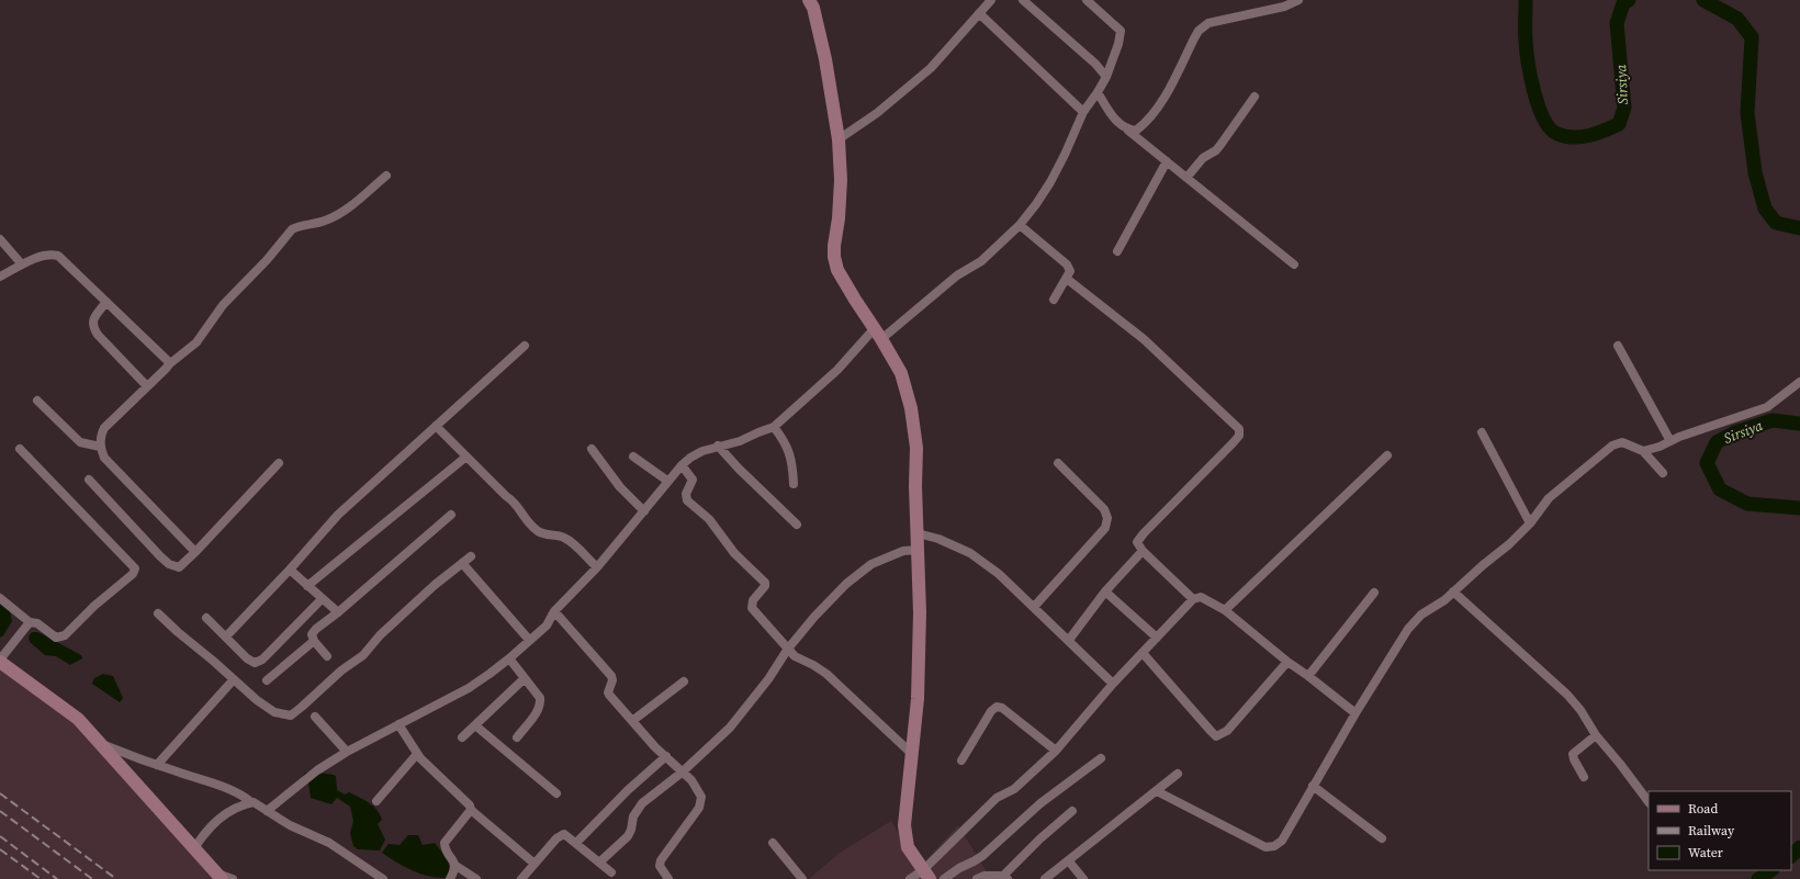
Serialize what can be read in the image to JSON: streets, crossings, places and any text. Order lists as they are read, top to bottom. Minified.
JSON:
{"water":["Sirsiya"],"legend":["Road","Railway","Water"]}
